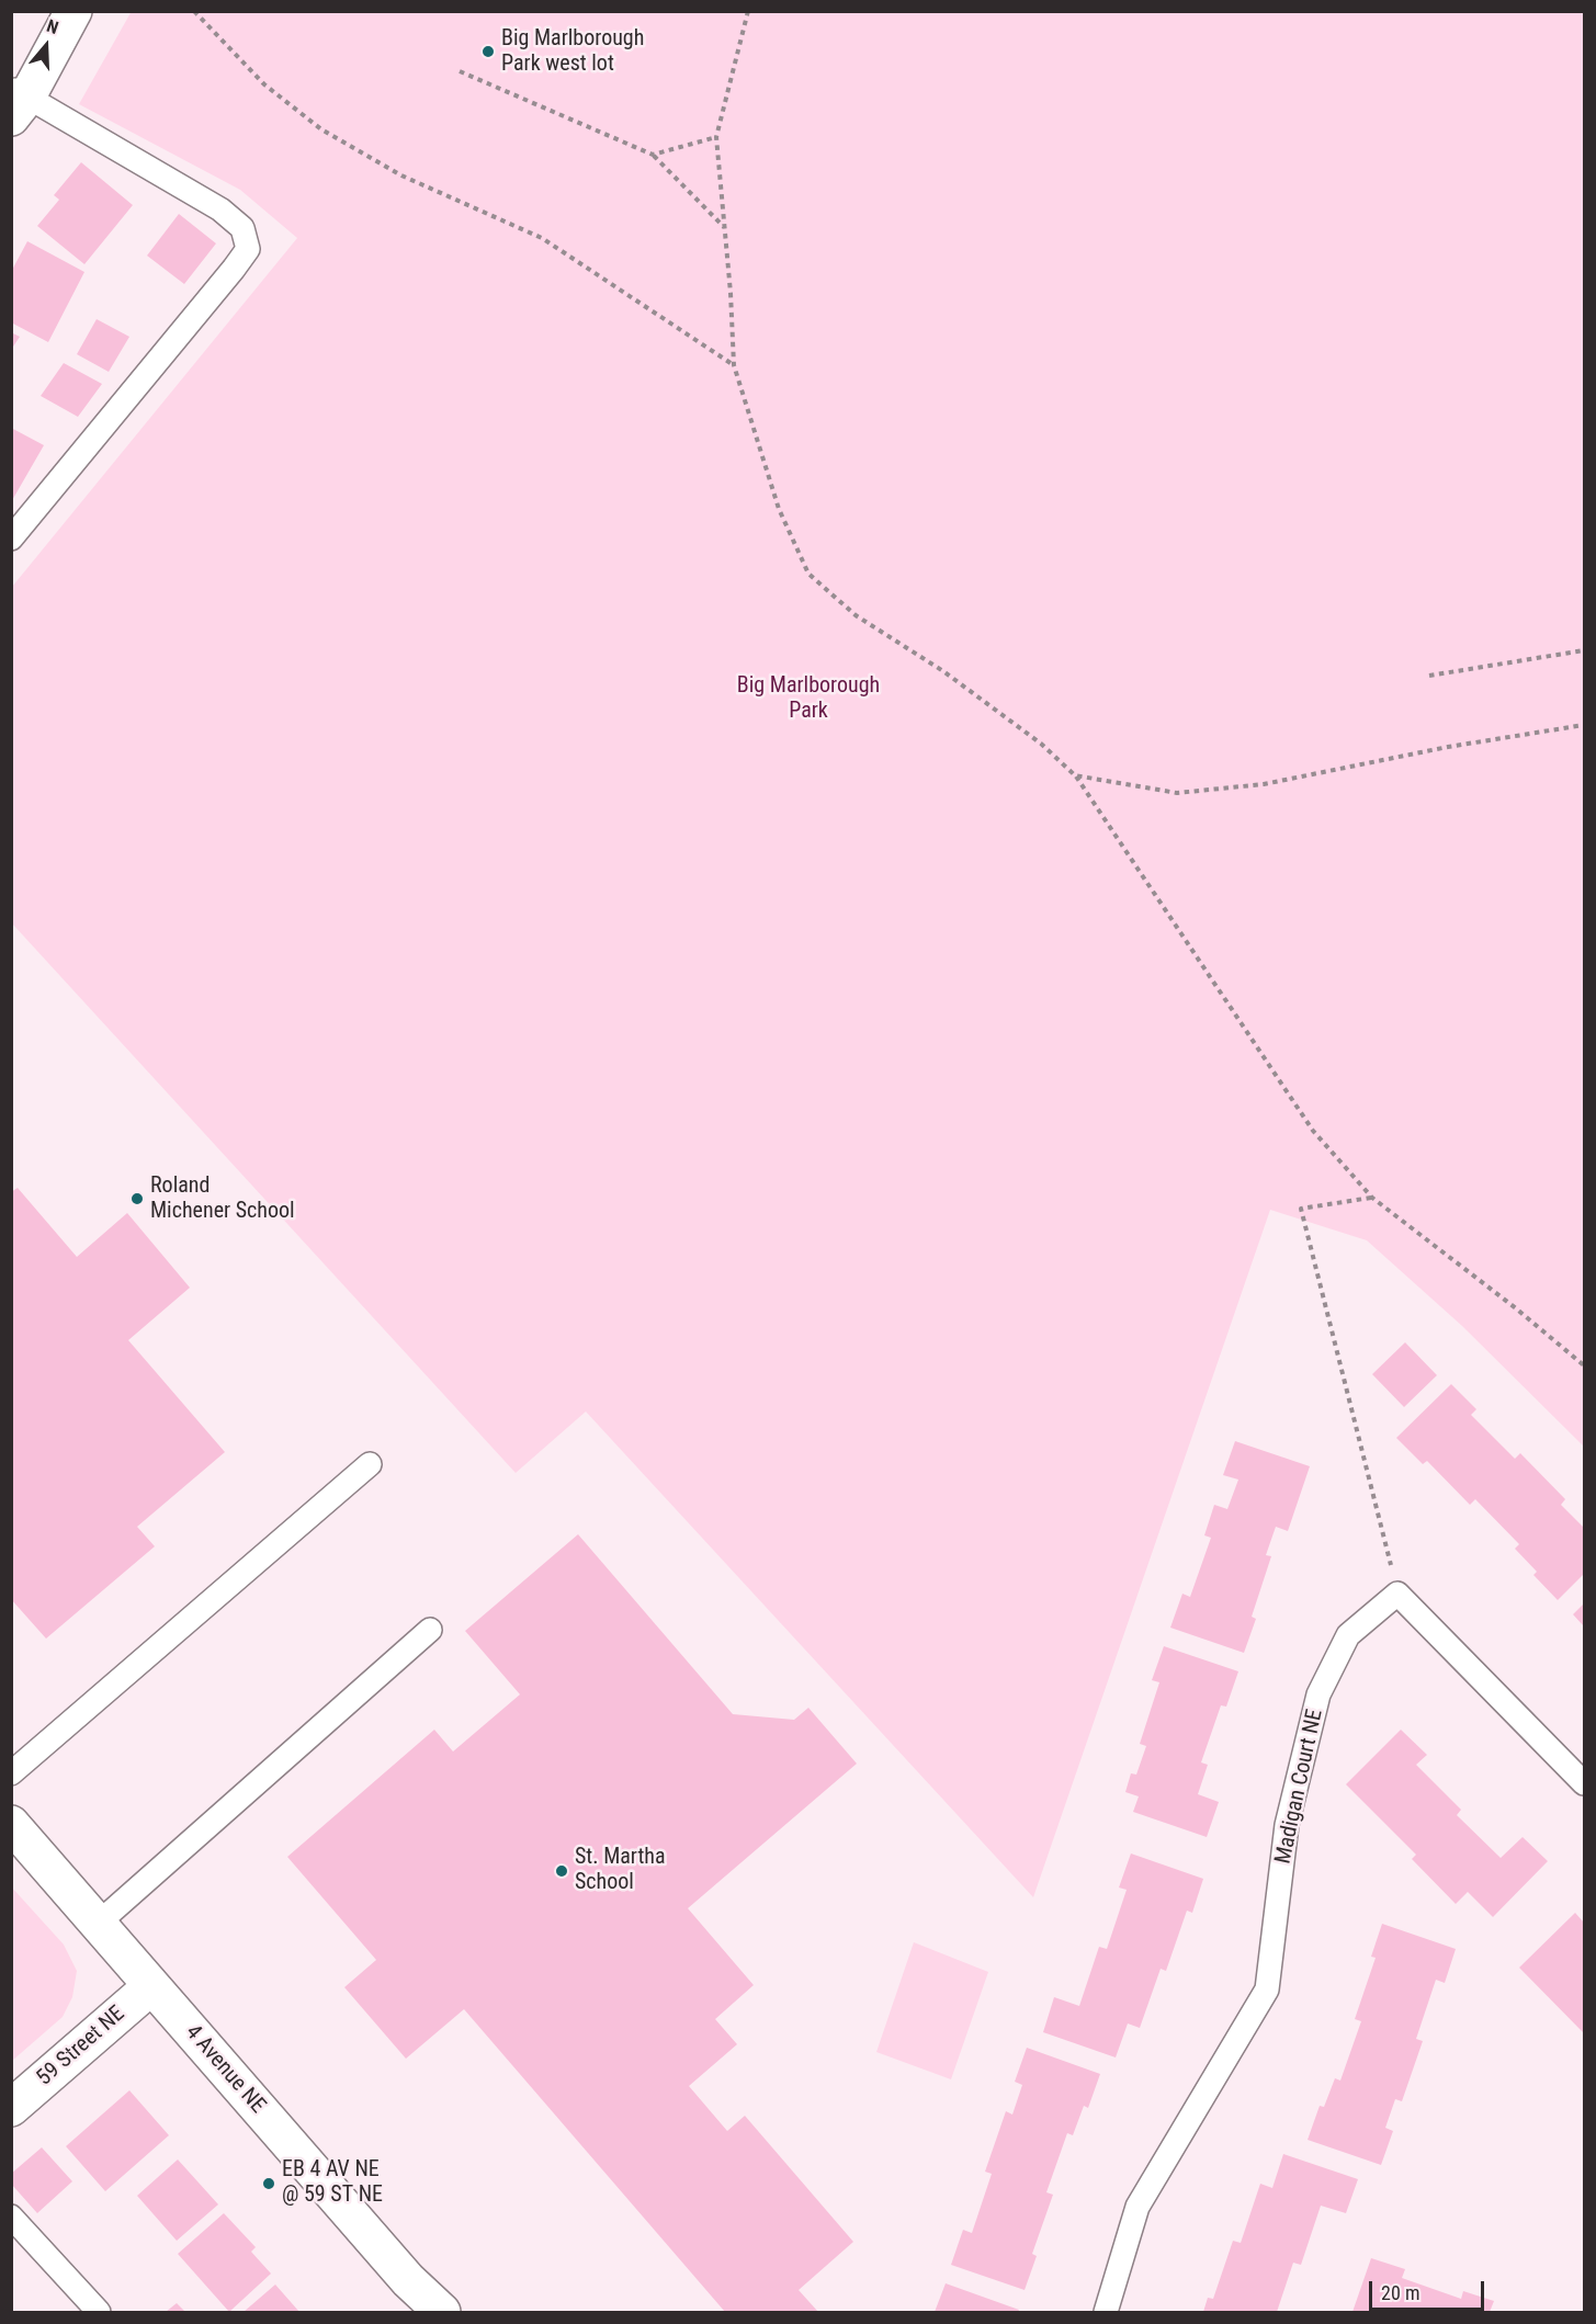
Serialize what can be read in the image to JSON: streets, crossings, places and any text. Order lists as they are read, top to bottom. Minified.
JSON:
{"streets":{"street":["59 Street NE","4 Avenue NE"],"lane":["Madigan Court NE"]},"crossings":[["59 Street NE","4 Avenue NE"]],"parks":["Big Marlborough Park"],"places":["Big Marlborough Park west lot","Roland Michener School","St. Martha School","EB 4 AV NE @ 59 ST NE"],"scale_bar":"20 m","north":"top"}
